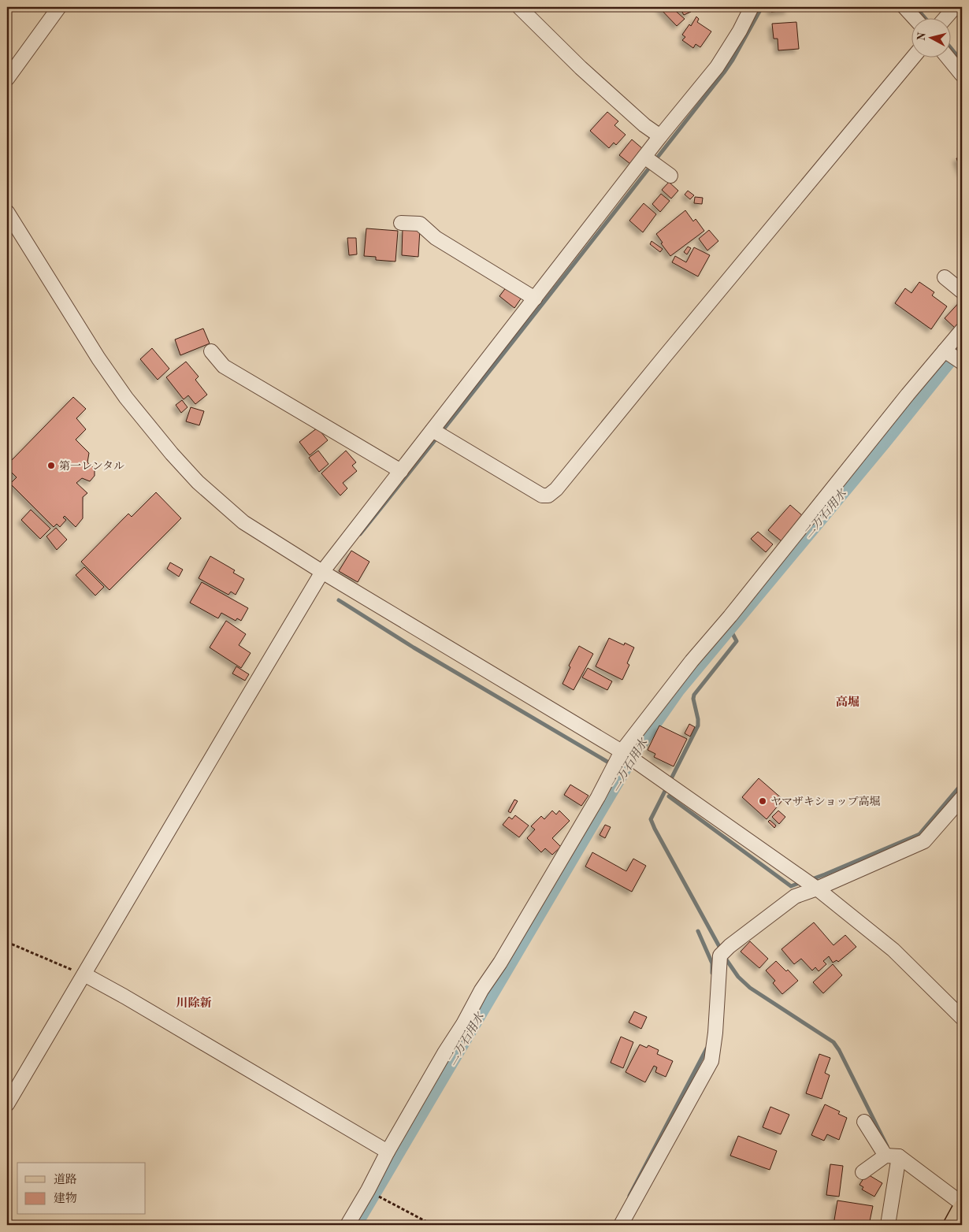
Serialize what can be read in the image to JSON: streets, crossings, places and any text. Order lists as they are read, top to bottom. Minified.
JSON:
{"districts":["高堀","川除新"],"water":["二万石用水"],"places":["第一レンタル","ヤマザキショップ高堀"],"legend":["道路","建物"],"north":"left"}
